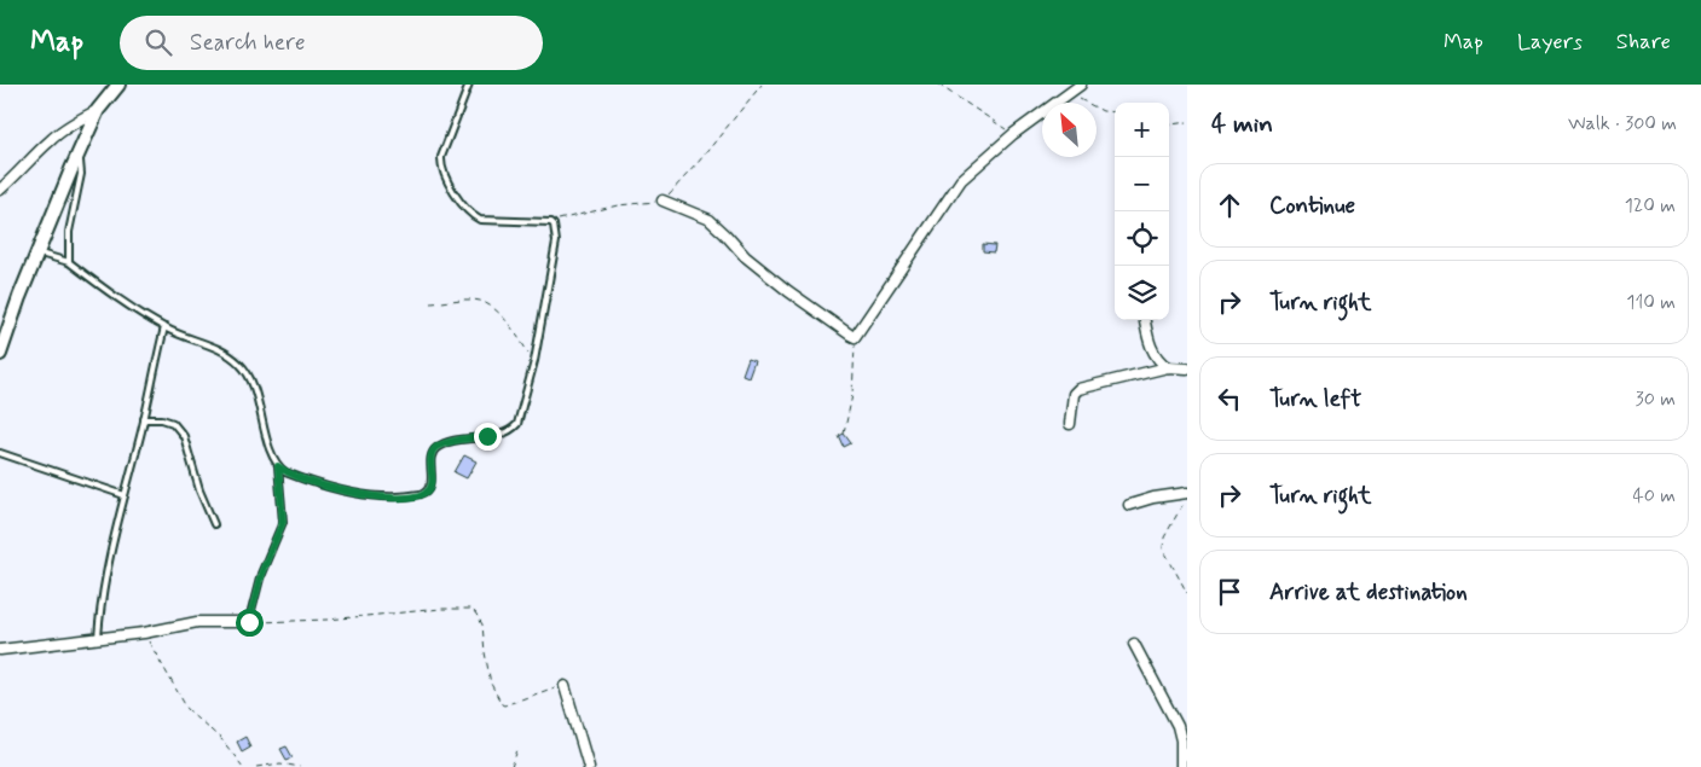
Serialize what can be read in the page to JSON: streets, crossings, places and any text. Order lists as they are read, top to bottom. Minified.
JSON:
{"north":"top left","page":{"header":"Map","search":"Search here","nav":["Map","Layers","Share"],"heading":["4 min","Walk · 300 m"],"map_buttons":["+","−"],"list":[["Continue","120 m"],["Turn right","110 m"],["Turn left","30 m"],["Turn right","40 m"],"Arrive at destination"]}}
